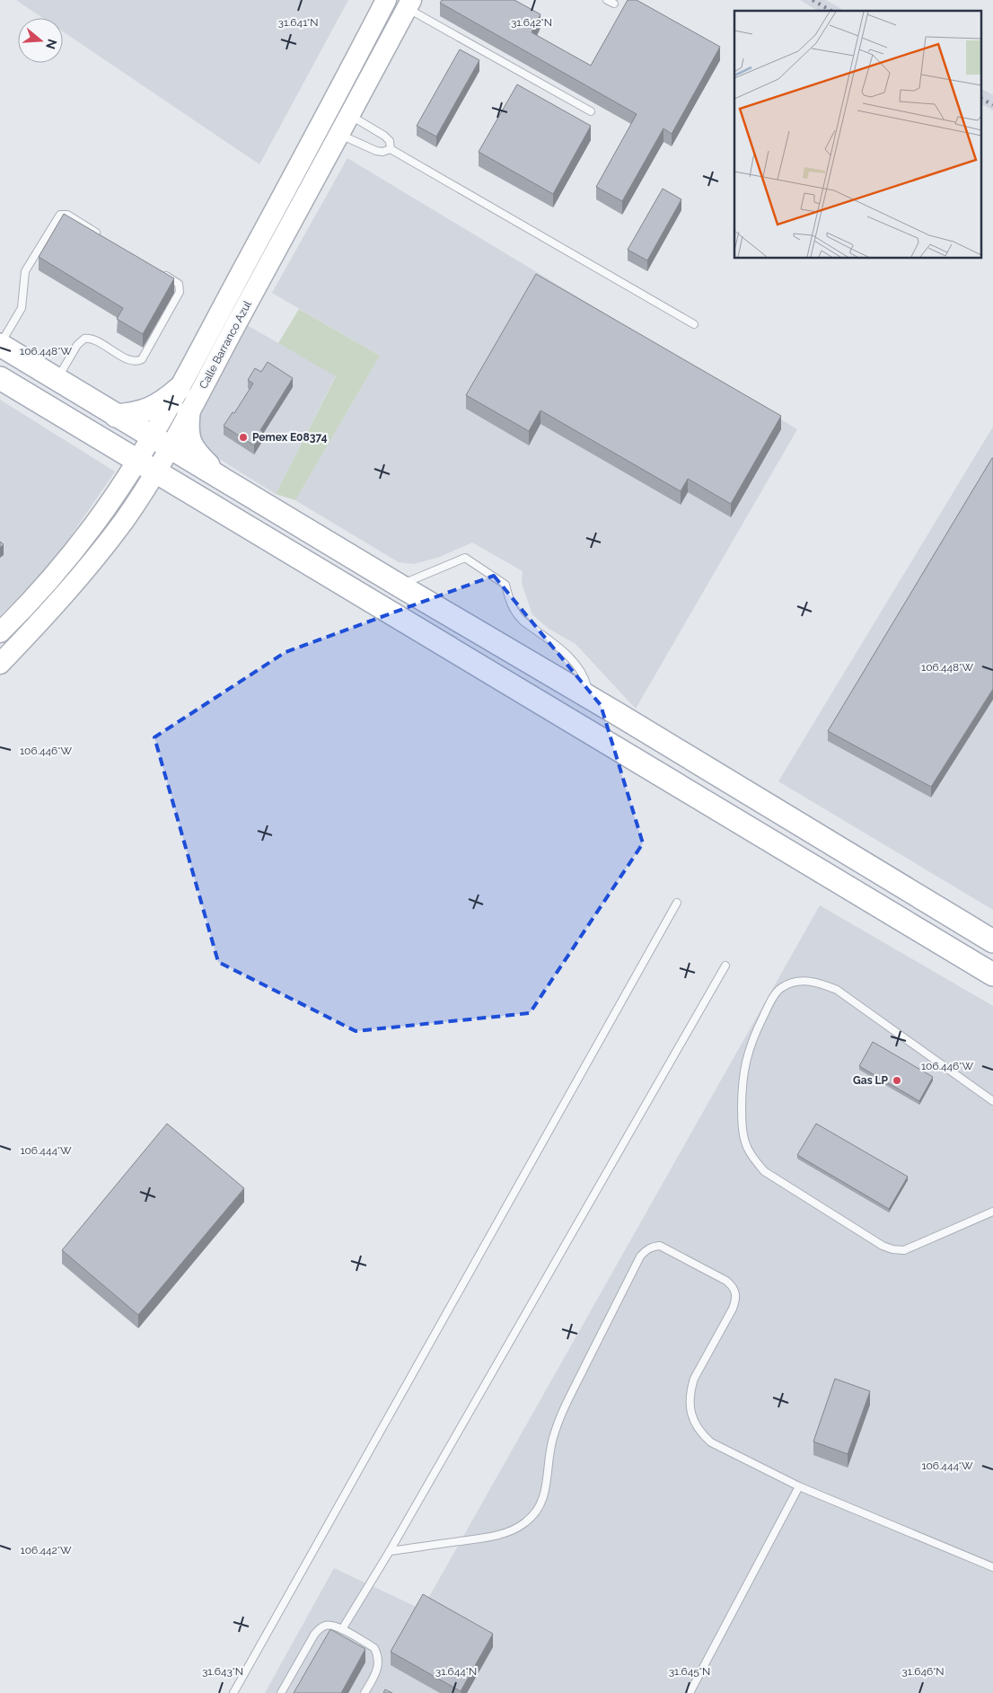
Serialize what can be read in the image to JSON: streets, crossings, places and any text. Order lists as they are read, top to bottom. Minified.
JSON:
{"streets":{"main road":["Calle Barranco Azul"]},"places":["Pemex E08374","Gas LP"],"north":"right","coordinates":["31.641°N","31.642°N","106.448°W","106.446°W","106.444°W","106.442°W","31.643°N","31.644°N","31.645°N","31.646°N"]}
